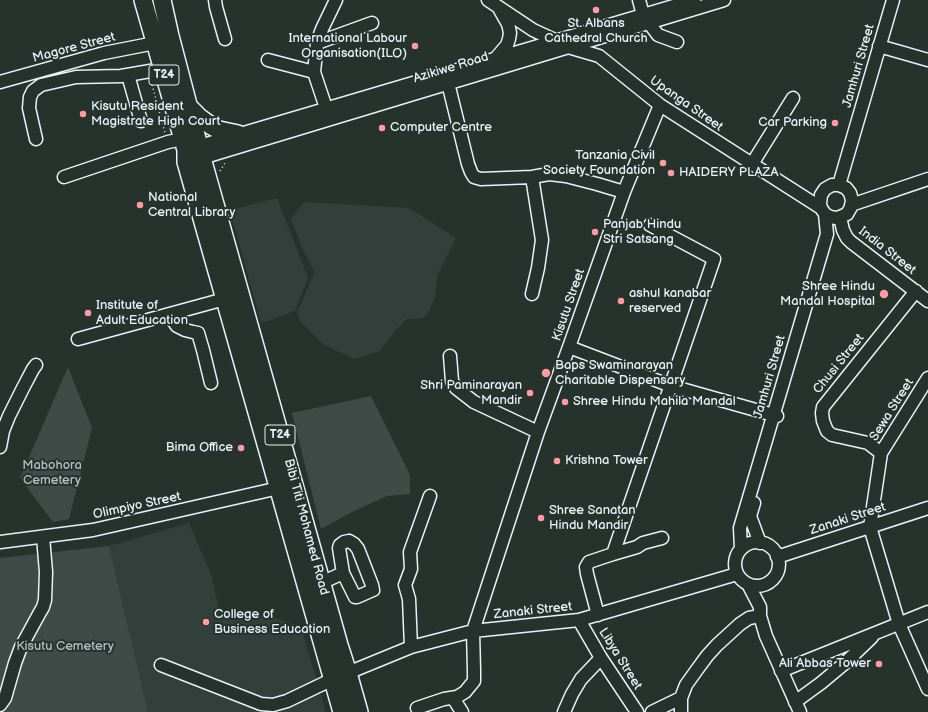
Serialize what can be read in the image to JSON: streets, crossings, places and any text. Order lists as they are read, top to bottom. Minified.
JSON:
{"streets":{"highway":["T24","Bibi Titi Mohamed Road"],"street":["Magore Street","Jamhuri Street","Azikiwe Road","Upanga Street","India Street","Kisutu Street","Chusi Street","Sewa Street","Olimpiyo Street","Zanaki Street","Libya Street"]},"crossings":[["Magore Street","Bibi Titi Mohamed Road"],["Jamhuri Street","Upanga Street"],["Jamhuri Street","India Street"],["Jamhuri Street","Zanaki Street"],["Azikiwe Road","Upanga Street"],["Azikiwe Road","Bibi Titi Mohamed Road"],["Upanga Street","India Street"],["Upanga Street","Kisutu Street"],["India Street","Chusi Street"],["Kisutu Street","Zanaki Street"],["Chusi Street","Sewa Street"],["Sewa Street","Zanaki Street"],["Olimpiyo Street","Bibi Titi Mohamed Road"],["Zanaki Street","Bibi Titi Mohamed Road"],["Zanaki Street","Libya Street"]],"parks":["Mabohora Cemetery","Kisutu Cemetery"],"places":["St. Albans Cathedral Church","International Labour Organisation(ILO)","Kisutu Resident Magistrate High Court","Car Parking","Computer Centre","Tanzania Civil Society Foundation","HAIDERY PLAZA","National Central Library","Panjab Hindu Stri Satsang","Shree Hindu Mandal Hospital","ashul kanabar reserved","Institute of Adult Education","Baps Swaminarayan Charitable Dispensary","Shri Paminarayan Mandir","Shree Hindu Mahila Mandal","Bima Office","Krishna Tower","Shree Sanatan Hindu Mandir","College of Business Education","Ali Abbas Tower"]}
